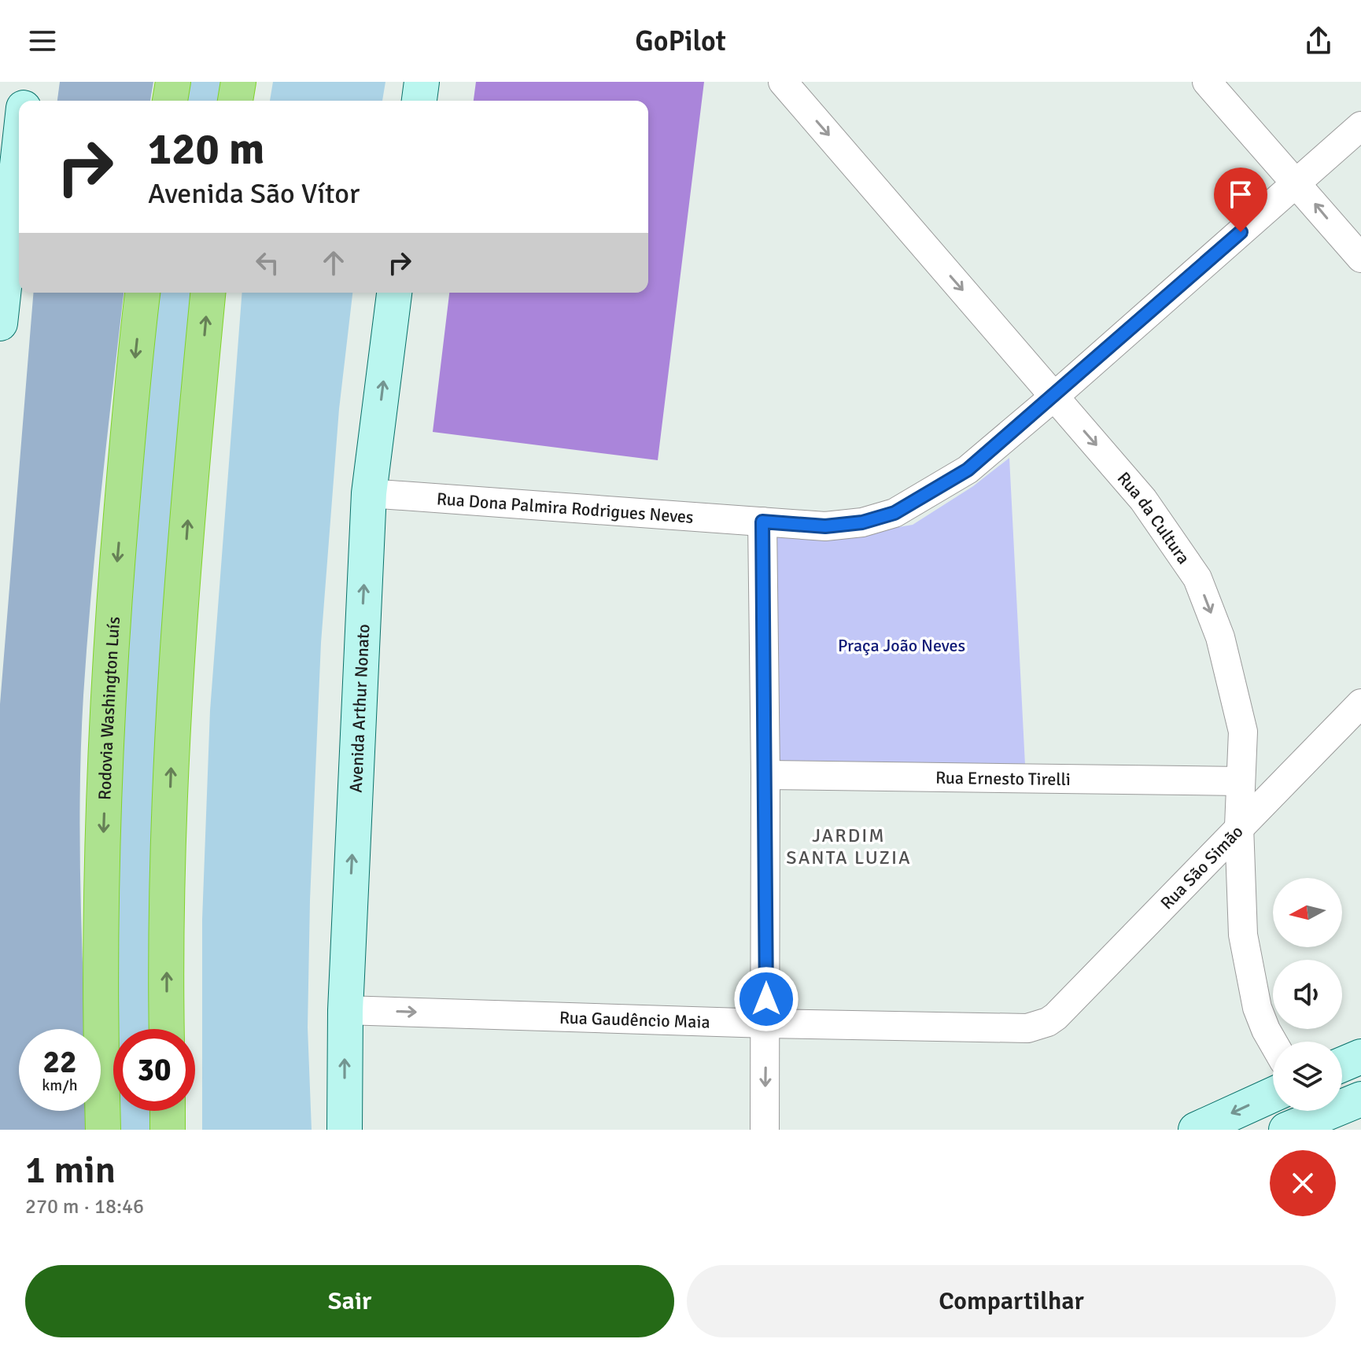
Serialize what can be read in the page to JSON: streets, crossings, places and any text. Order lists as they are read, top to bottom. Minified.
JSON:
{"streets":{"highway":["Rodovia Washington Luís"],"main road":["Avenida Arthur Nonato"],"street":["Rua Dona Palmira Rodrigues Neves","Rua da Cultura","Rua Ernesto Tirelli","Rua São Simão","Rua Gaudêncio Maia"]},"crossings":[["Rua Dona Palmira Rodrigues Neves","Rua da Cultura"],["Rua Dona Palmira Rodrigues Neves","Avenida Arthur Nonato"],["Rua da Cultura","Rua Ernesto Tirelli"],["Rua da Cultura","Rua São Simão"],["Avenida Arthur Nonato","Rua Gaudêncio Maia"],["Rua São Simão","Rua Gaudêncio Maia"]],"one_way":["Rua da Cultura","Avenida Arthur Nonato","Rua Gaudêncio Maia"],"districts":["JARDIM SANTA LUZIA"],"parks":["Praça João Neves"],"north":"left","page":{"header":"GoPilot","turn":["120 m","Avenida São Vítor"],"speed":"22 km/h","limit":"30","heading":["1 min","270 m · 18:46"],"buttons":["Sair","Compartilhar"]}}
